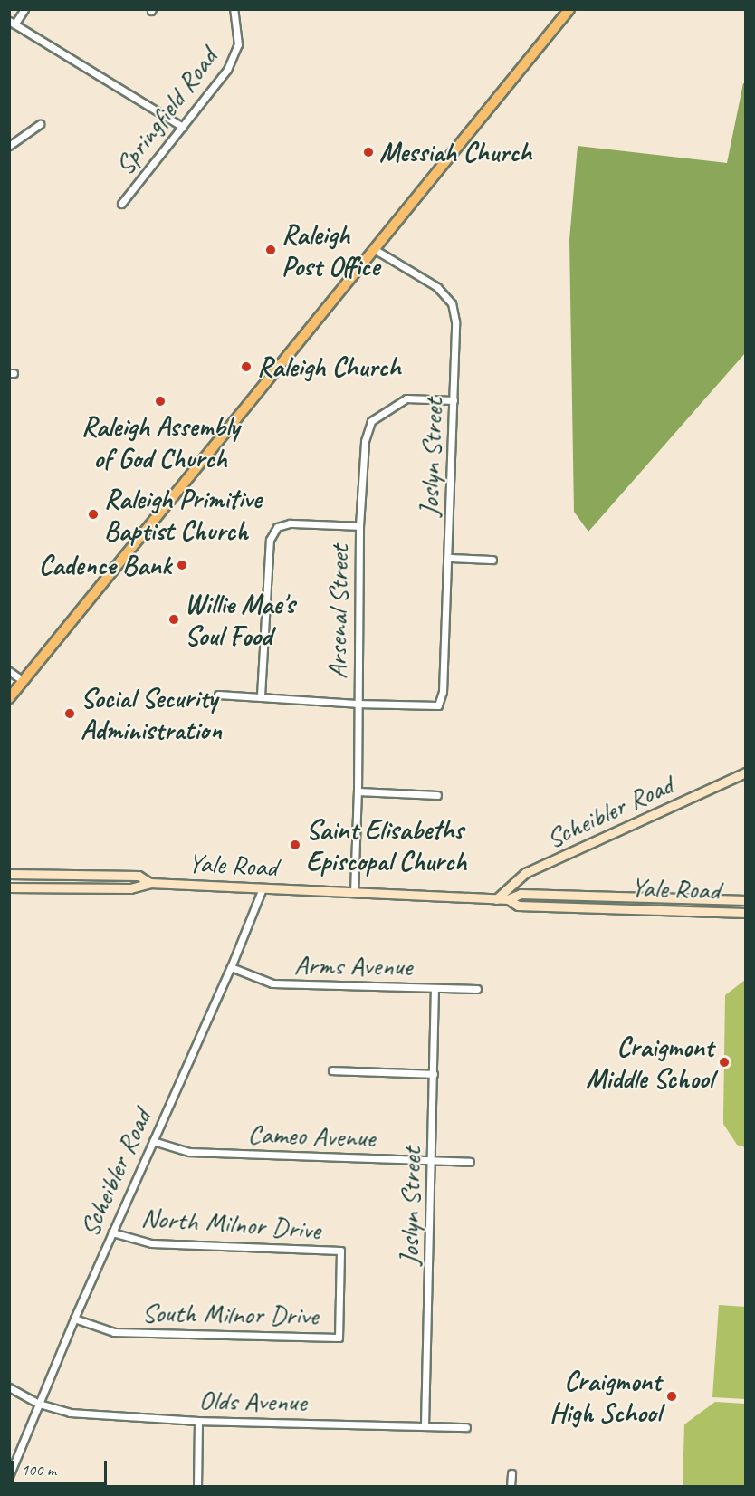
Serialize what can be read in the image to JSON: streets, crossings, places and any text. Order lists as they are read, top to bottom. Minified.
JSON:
{"streets":{"main road":["Scheibler Road","Yale Road"],"street":["Springfield Road","Joslyn Street","Arsenal Street","Arms Avenue","Cameo Avenue","North Milnor Drive","South Milnor Drive","Olds Avenue"]},"crossings":[["Joslyn Street","Arsenal Street"],["Joslyn Street","Arms Avenue"],["Joslyn Street","Cameo Avenue"],["Joslyn Street","Olds Avenue"],["Arsenal Street","Yale Road"],["Scheibler Road","Yale Road"],["Scheibler Road","Arms Avenue"],["Scheibler Road","Cameo Avenue"],["Scheibler Road","North Milnor Drive"],["Scheibler Road","South Milnor Drive"],["Scheibler Road","Olds Avenue"],["North Milnor Drive","South Milnor Drive"]],"places":["Messiah Church","Raleigh Post Office","Raleigh Church","Raleigh Assembly of God Church","Raleigh Primitive Baptist Church","Cadence Bank","Willie Mae's Soul Food","Social Security Administration","Saint Elisabeths Episcopal Church","Craigmont Middle School","Craigmont High School"],"scale_bar":"100 m"}
